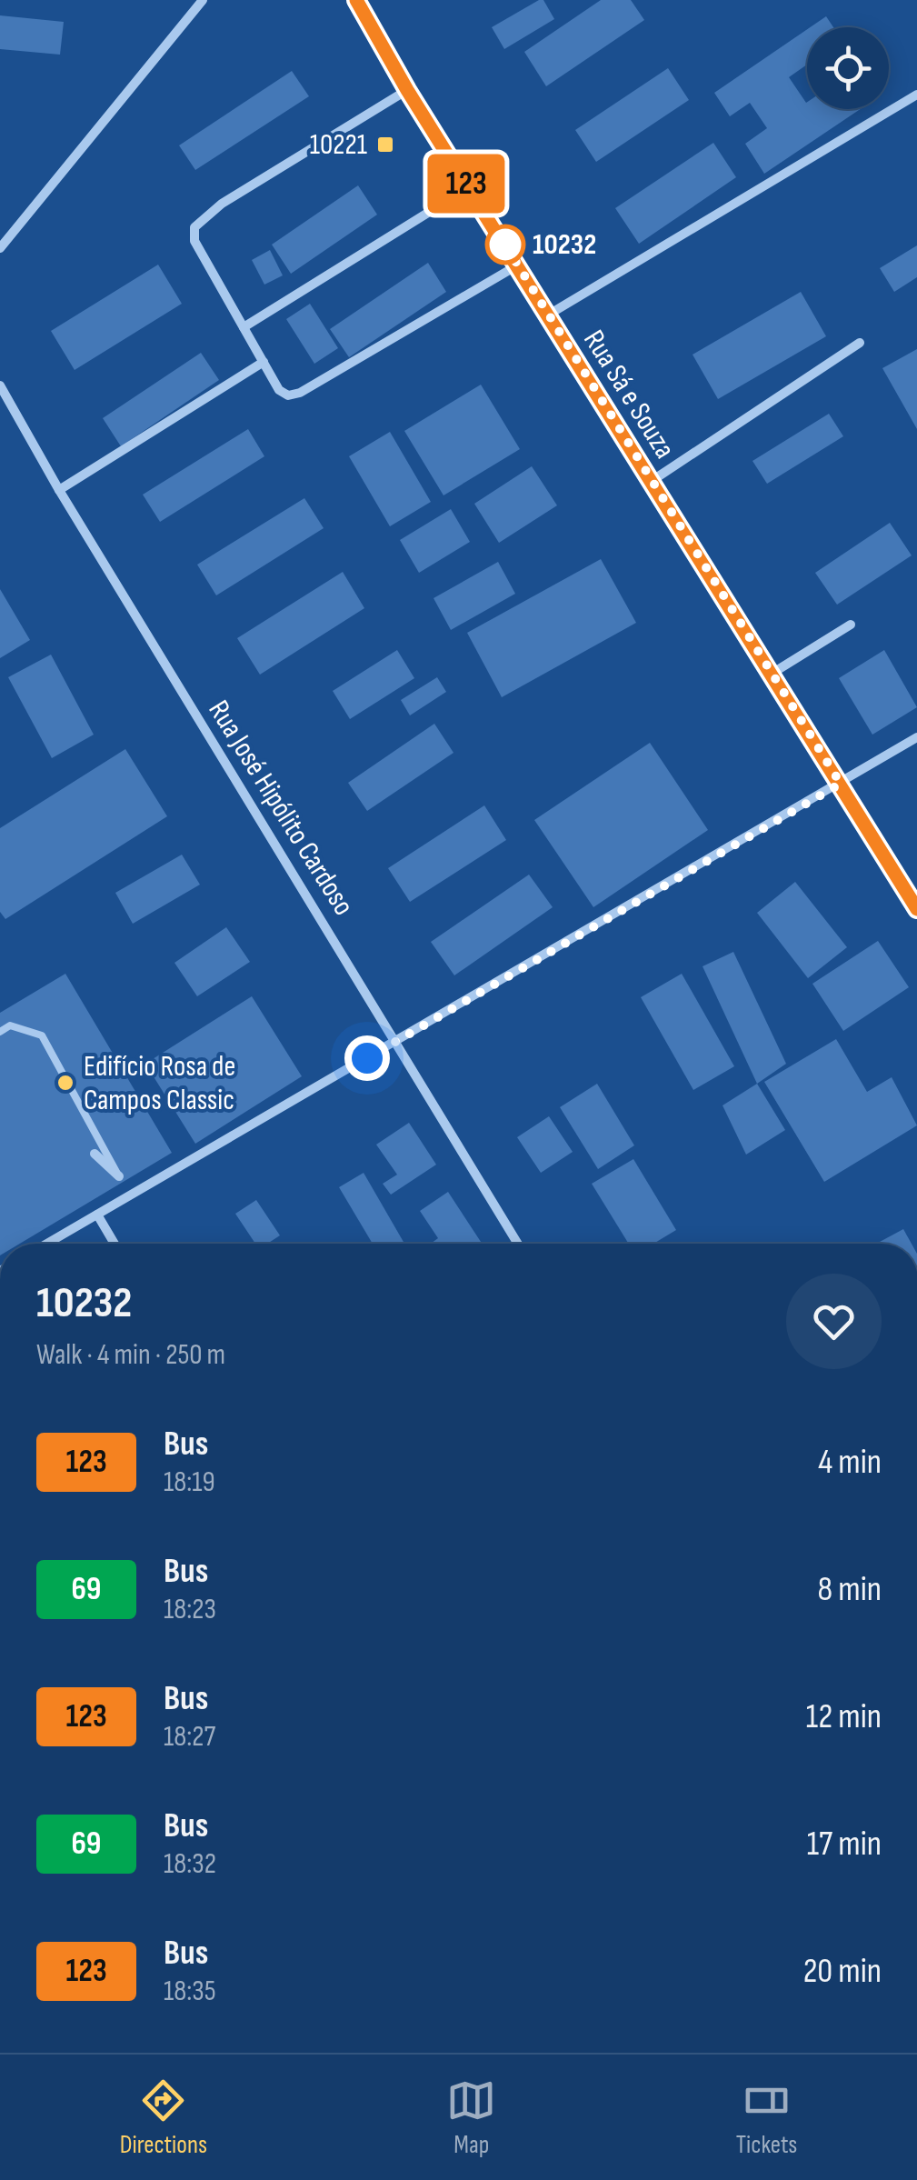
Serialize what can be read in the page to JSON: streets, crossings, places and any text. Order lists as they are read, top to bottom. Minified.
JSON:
{"streets":{"street":["Rua Sá e Souza","Rua José Hipólito Cardoso"]},"places":{"transit":["10221"],"other":["10232","Edifício Rosa de Campos Classic"]},"lines":["bus line 123"],"page":{"on_map":"123","heading":["10232","Walk · 4 min · 250 m"],"list":[{"mark":"123","name":"Bus","note":"18:19","value":"4 min"},{"mark":"69","name":"Bus","note":"18:23","value":"8 min"},{"mark":"123","name":"Bus","note":"18:27","value":"12 min"},{"mark":"69","name":"Bus","note":"18:32","value":"17 min"},{"mark":"123","name":"Bus","note":"18:35","value":"20 min"}],"tabs":["Directions","Map","Tickets"]}}
